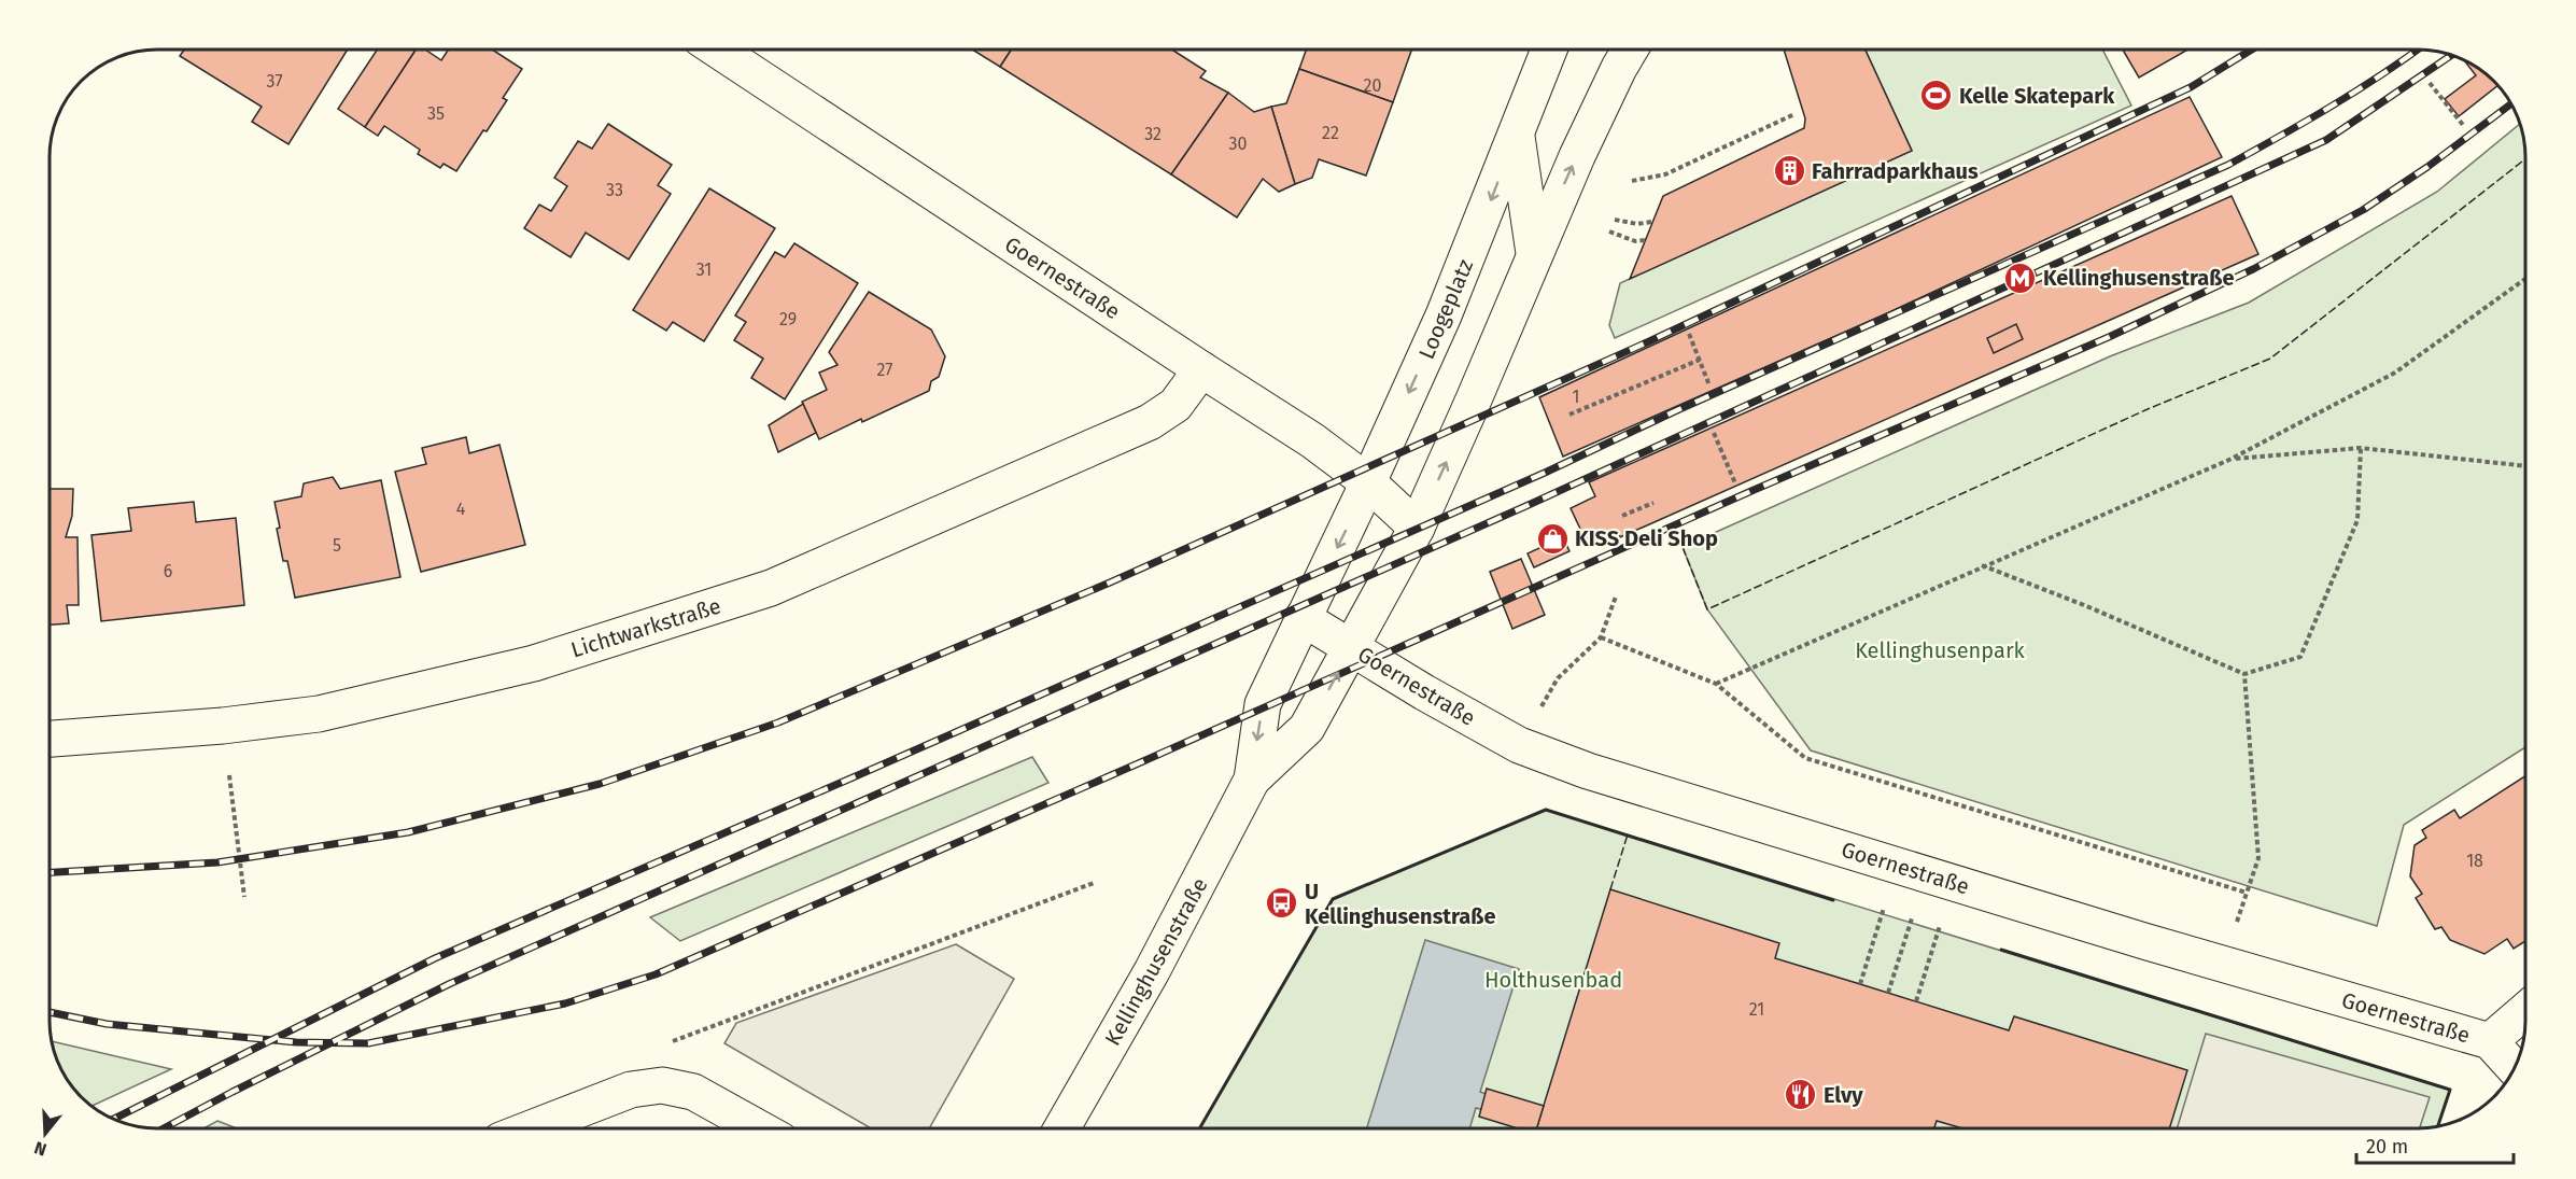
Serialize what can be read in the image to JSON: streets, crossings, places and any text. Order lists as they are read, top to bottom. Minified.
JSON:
{"streets":{"street":["Goernestraße","Loogeplatz","Lichtwarkstraße","Kellinghusenstraße"]},"crossings":[["Goernestraße","Loogeplatz"],["Goernestraße","Lichtwarkstraße"],["Goernestraße","Kellinghusenstraße"],["Loogeplatz","Kellinghusenstraße"]],"parks":["Kellinghusenpark","Holthusenbad"],"places":{"sports":["Kelle Skatepark"],"building":["Fahrradparkhaus"],"metro station":["Kellinghusenstraße"],"shop":["KISS Deli Shop"],"bus stop":["U Kellinghusenstraße"],"restaurant":["Elvy"]},"house_numbers":["37","20","35","22","32","30","33","31","29","27","1","4","5","6","18","21"],"scale_bar":"20 m","north":"bottom"}
